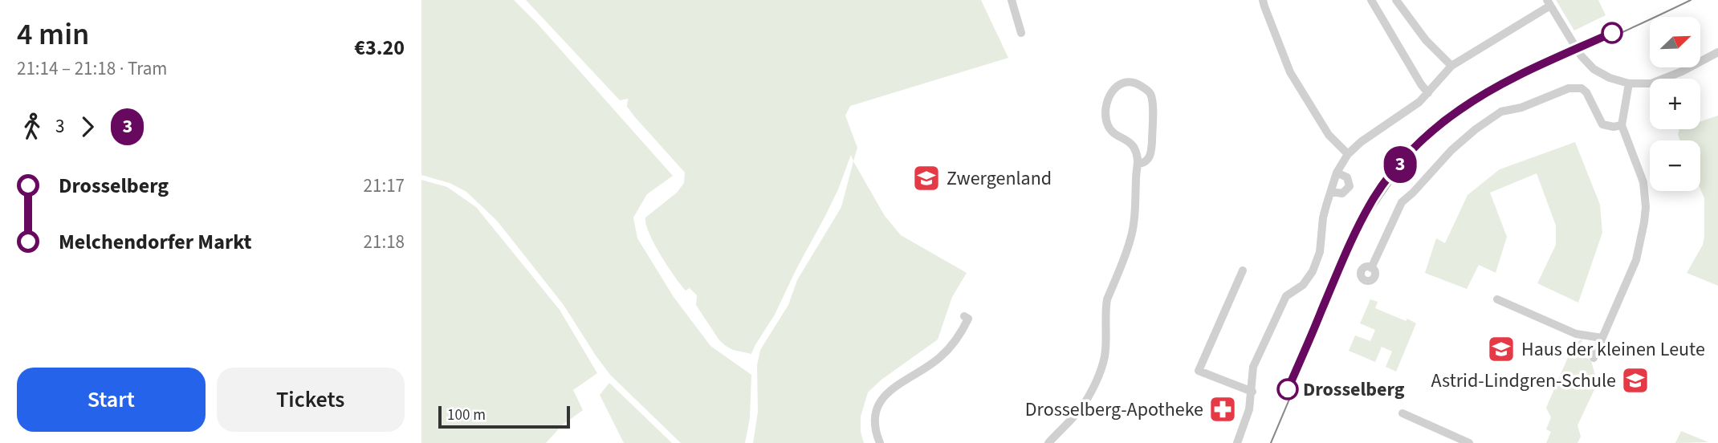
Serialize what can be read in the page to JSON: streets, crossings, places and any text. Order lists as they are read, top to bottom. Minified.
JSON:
{"places":{"school or university":["Zwergenland","Haus der kleinen Leute","Astrid-Lindgren-Schule"],"other":["Drosselberg"],"pharmacy":["Drosselberg-Apotheke"]},"lines":["tram line 3"],"scale_bar":"100 m","north":"top right","page":{"heading":["4 min","21:14 – 21:18 · Tram","€3.20"],"on_map":"3","map_buttons":["+","−"],"legs":["3","3"],"list":[{"name":"Drosselberg","value":"21:17"},{"name":"Melchendorfer Markt","value":"21:18"}],"buttons":["Start","Tickets"],"scale":"100 m"}}
